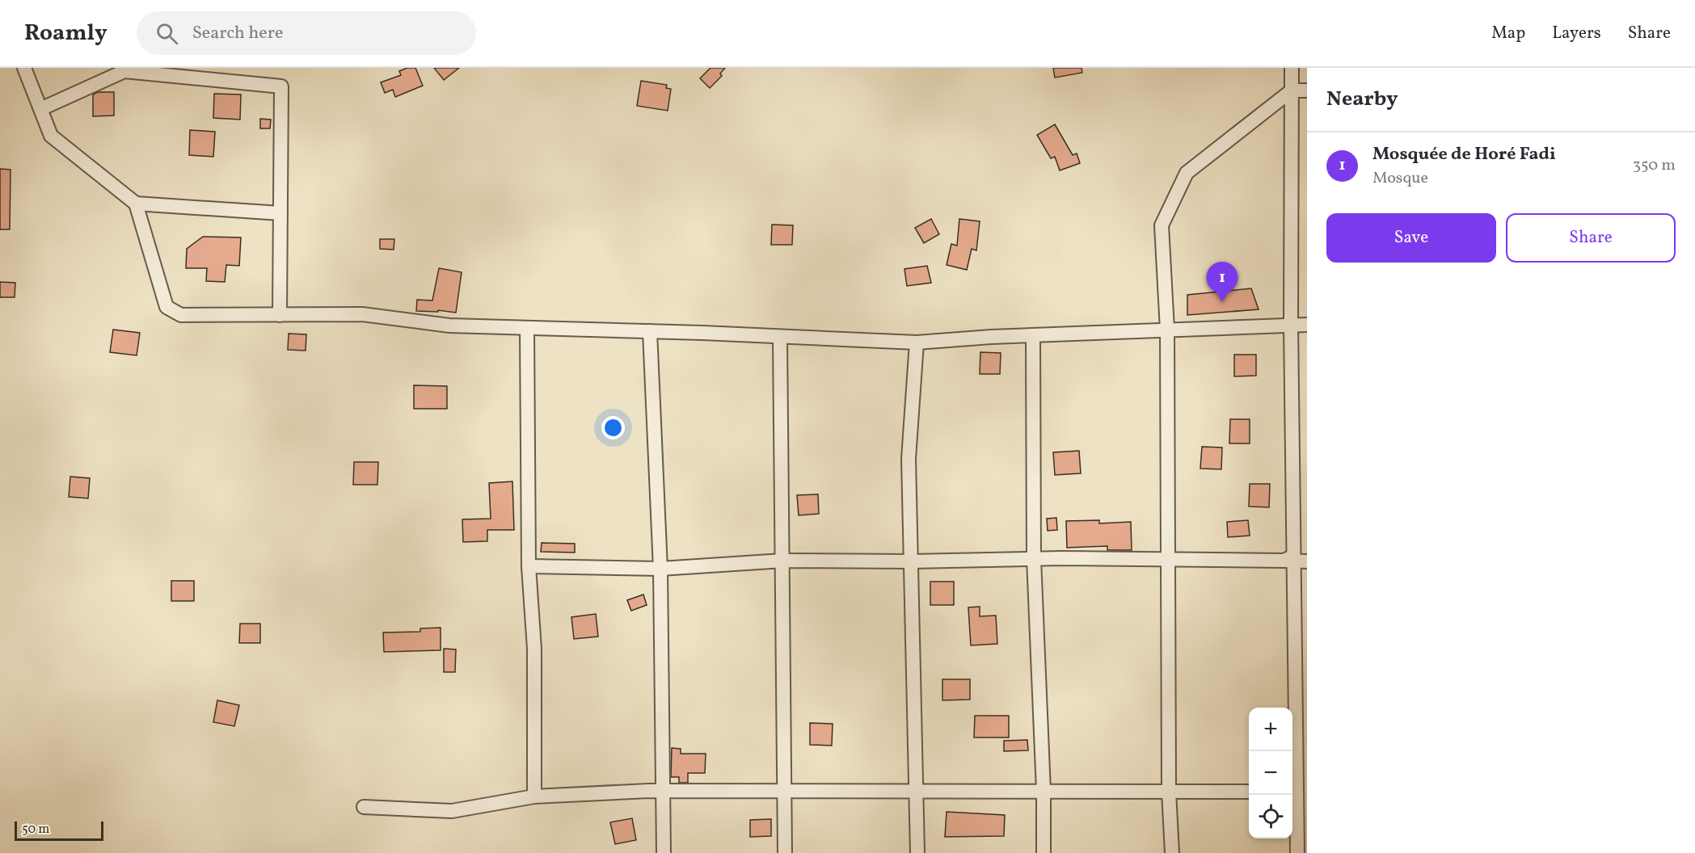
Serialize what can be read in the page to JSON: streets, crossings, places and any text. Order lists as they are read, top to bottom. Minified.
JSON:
{"scale_bar":"50 m","page":{"header":"Roamly","search":"Search here","nav":["Map","Layers","Share"],"heading":"Nearby","list":[{"mark":"1","name":"Mosquée de Horé Fadi","note":"Mosque","value":"350 m"}],"buttons":["Save","Share"],"pins":"1","map_buttons":["+","−"],"scale":"50 m"}}
